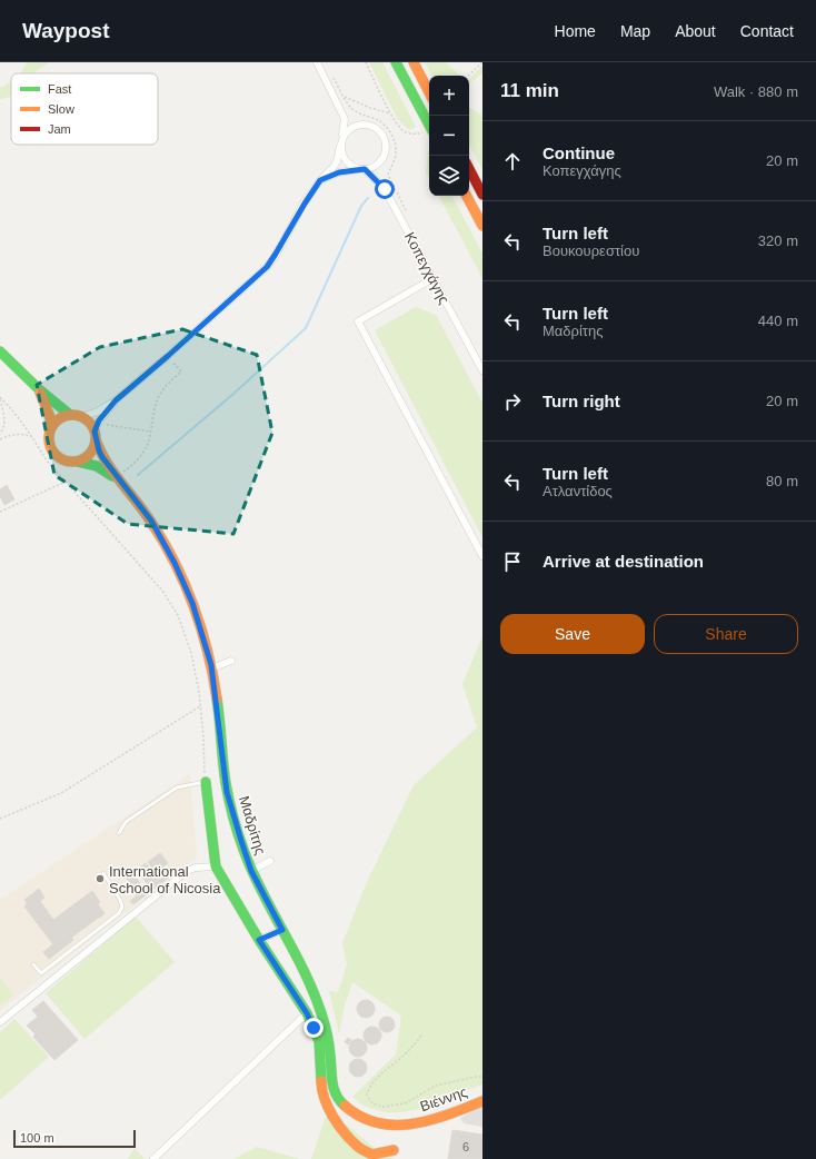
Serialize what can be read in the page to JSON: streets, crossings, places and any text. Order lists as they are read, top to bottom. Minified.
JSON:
{"streets":{"main road":["Μαδρίτης","Βιέννης"],"street":["Κοπεγχάγης"]},"crossings":[["Μαδρίτης","Βιέννης"]],"places":["International School of Nicosia"],"house_numbers":["6"],"legend":["Fast","Slow","Jam"],"scale_bar":"100 m","page":{"header":"Waypost","nav":["Home","Map","About","Contact"],"heading":["11 min","Walk · 880 m"],"map_buttons":["+","−"],"list":[["Continue","Κοπεγχάγης","20 m"],["Turn left","Βουκουρεστίου","320 m"],["Turn left","Μαδρίτης","440 m"],["Turn right","20 m"],["Turn left","Ατλαντίδος","80 m"],"Arrive at destination"],"buttons":["Save","Share"],"scale":"100 m"}}
